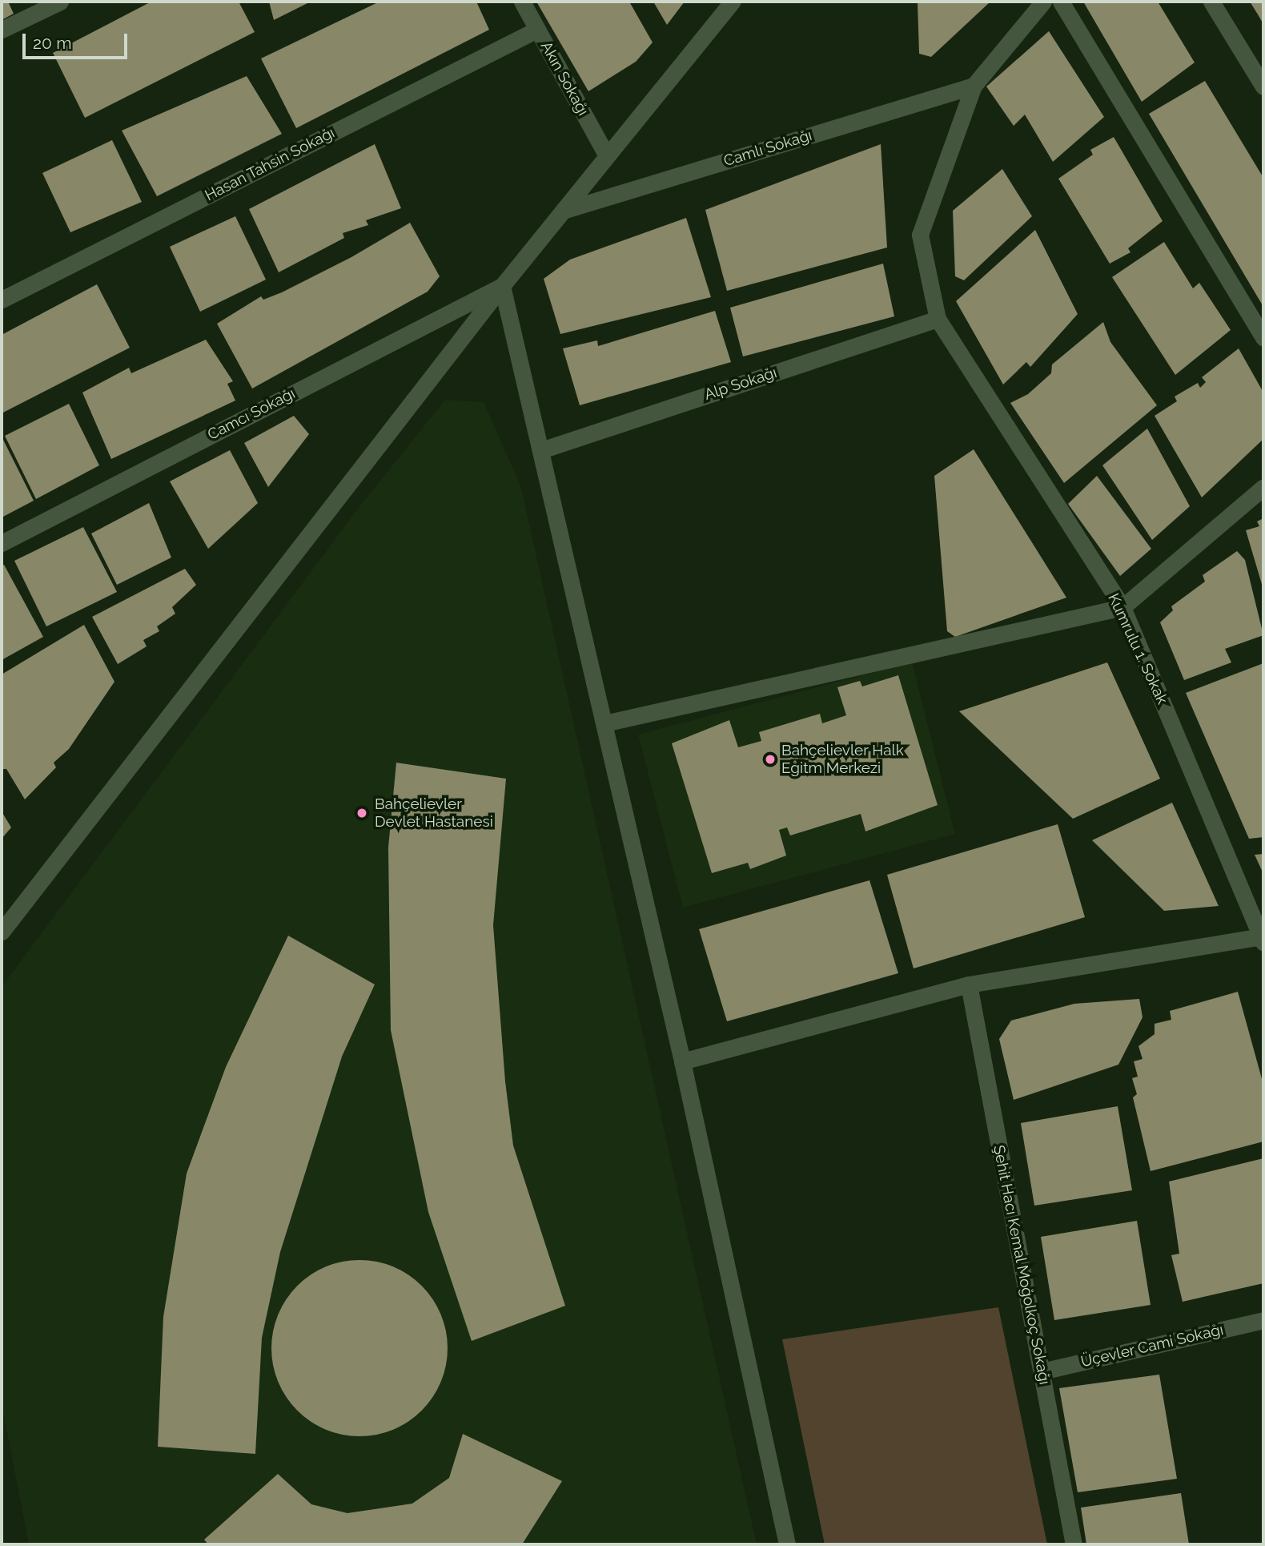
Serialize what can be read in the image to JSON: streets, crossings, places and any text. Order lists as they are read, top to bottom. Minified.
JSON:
{"streets":{"street":["Akın Sokağı","Camlı Sokağı","Hasan Tahsin Sokağı","Alp Sokağı","Camcı Sokağı","Kumrulu 1. Sokak","Şehit Hacı Kemal Moğolkoç Sokağı","Üçevler Cami Sokağı"]},"crossings":[["Akın Sokağı","Hasan Tahsin Sokağı"],["Alp Sokağı","Kumrulu 1. Sokak"],["Şehit Hacı Kemal Moğolkoç Sokağı","Üçevler Cami Sokağı"]],"places":["Bahçelievler Halk Eğitm Merkezi","Bahçelievler Devlet Hastanesi"],"scale_bar":"20 m"}
